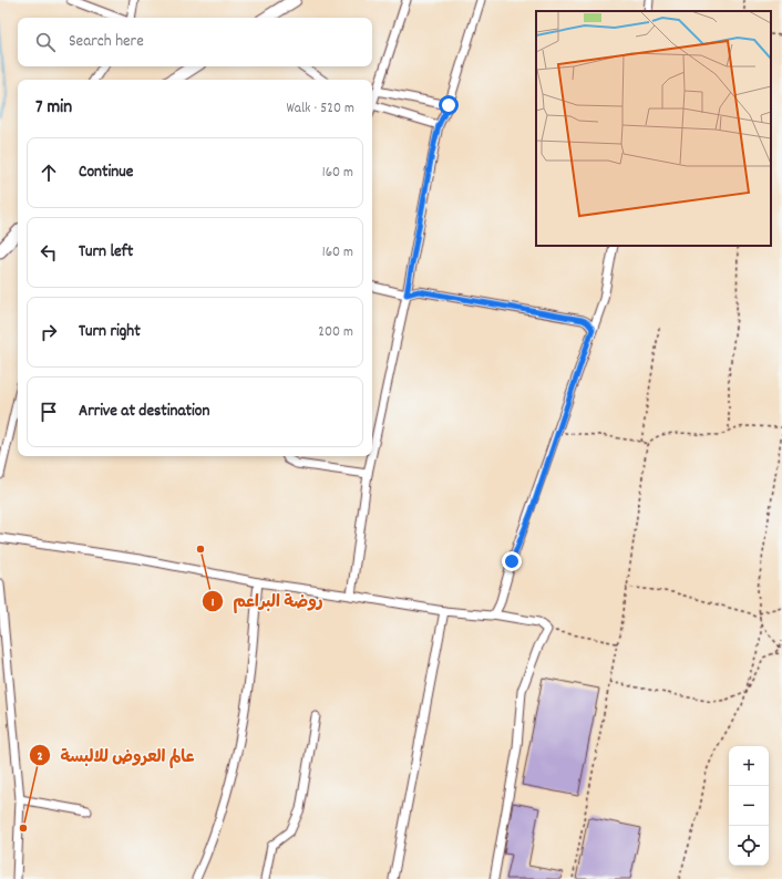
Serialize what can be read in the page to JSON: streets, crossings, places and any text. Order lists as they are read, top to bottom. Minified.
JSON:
{"places":["روضة البراعم","عالم العروض للالبسة"],"page":{"search":"Search here","heading":["7 min","Walk · 520 m"],"list":[["Continue","160 m"],["Turn left","160 m"],["Turn right","200 m"],"Arrive at destination"],"map_buttons":["+","−"]}}
